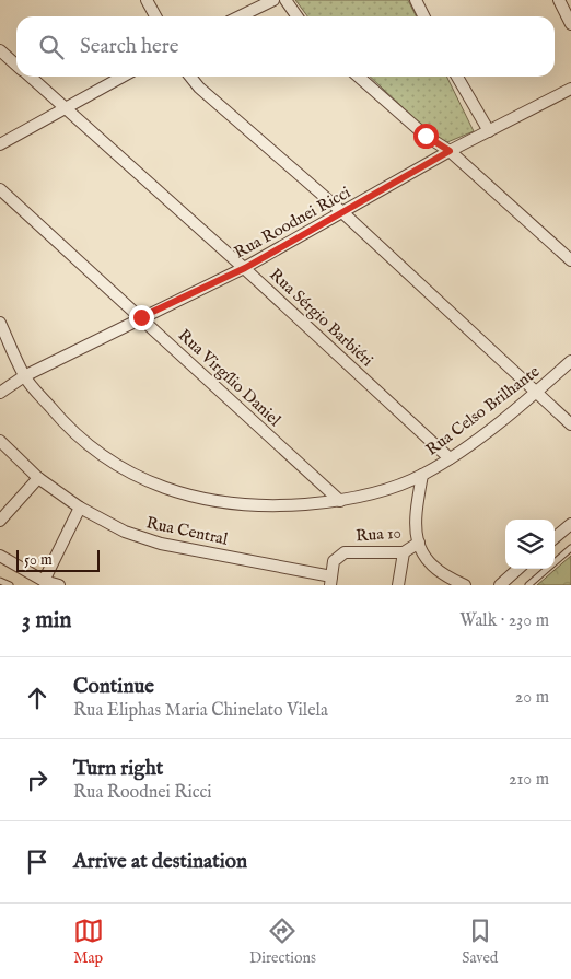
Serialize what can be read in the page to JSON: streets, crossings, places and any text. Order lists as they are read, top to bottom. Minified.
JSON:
{"streets":{"street":["Rua Roodnei Ricci","Rua Sérgio Barbiéri","Rua Virgílio Daniel","Rua Celso Brilhante","Rua Central","Rua 10"]},"crossings":[["Rua Roodnei Ricci","Rua Sérgio Barbiéri"],["Rua Roodnei Ricci","Rua Virgílio Daniel"],["Rua Roodnei Ricci","Rua Celso Brilhante"],["Rua Sérgio Barbiéri","Rua Celso Brilhante"],["Rua Virgílio Daniel","Rua Celso Brilhante"],["Rua Central","Rua 10"]],"scale_bar":"50 m","page":{"search":"Search here","scale":"50 m","heading":["3 min","Walk · 230 m"],"list":[["Continue","Rua Eliphas Maria Chinelato Vilela","20 m"],["Turn right","Rua Roodnei Ricci","210 m"],"Arrive at destination"],"nav":["Map","Directions","Saved"]}}
